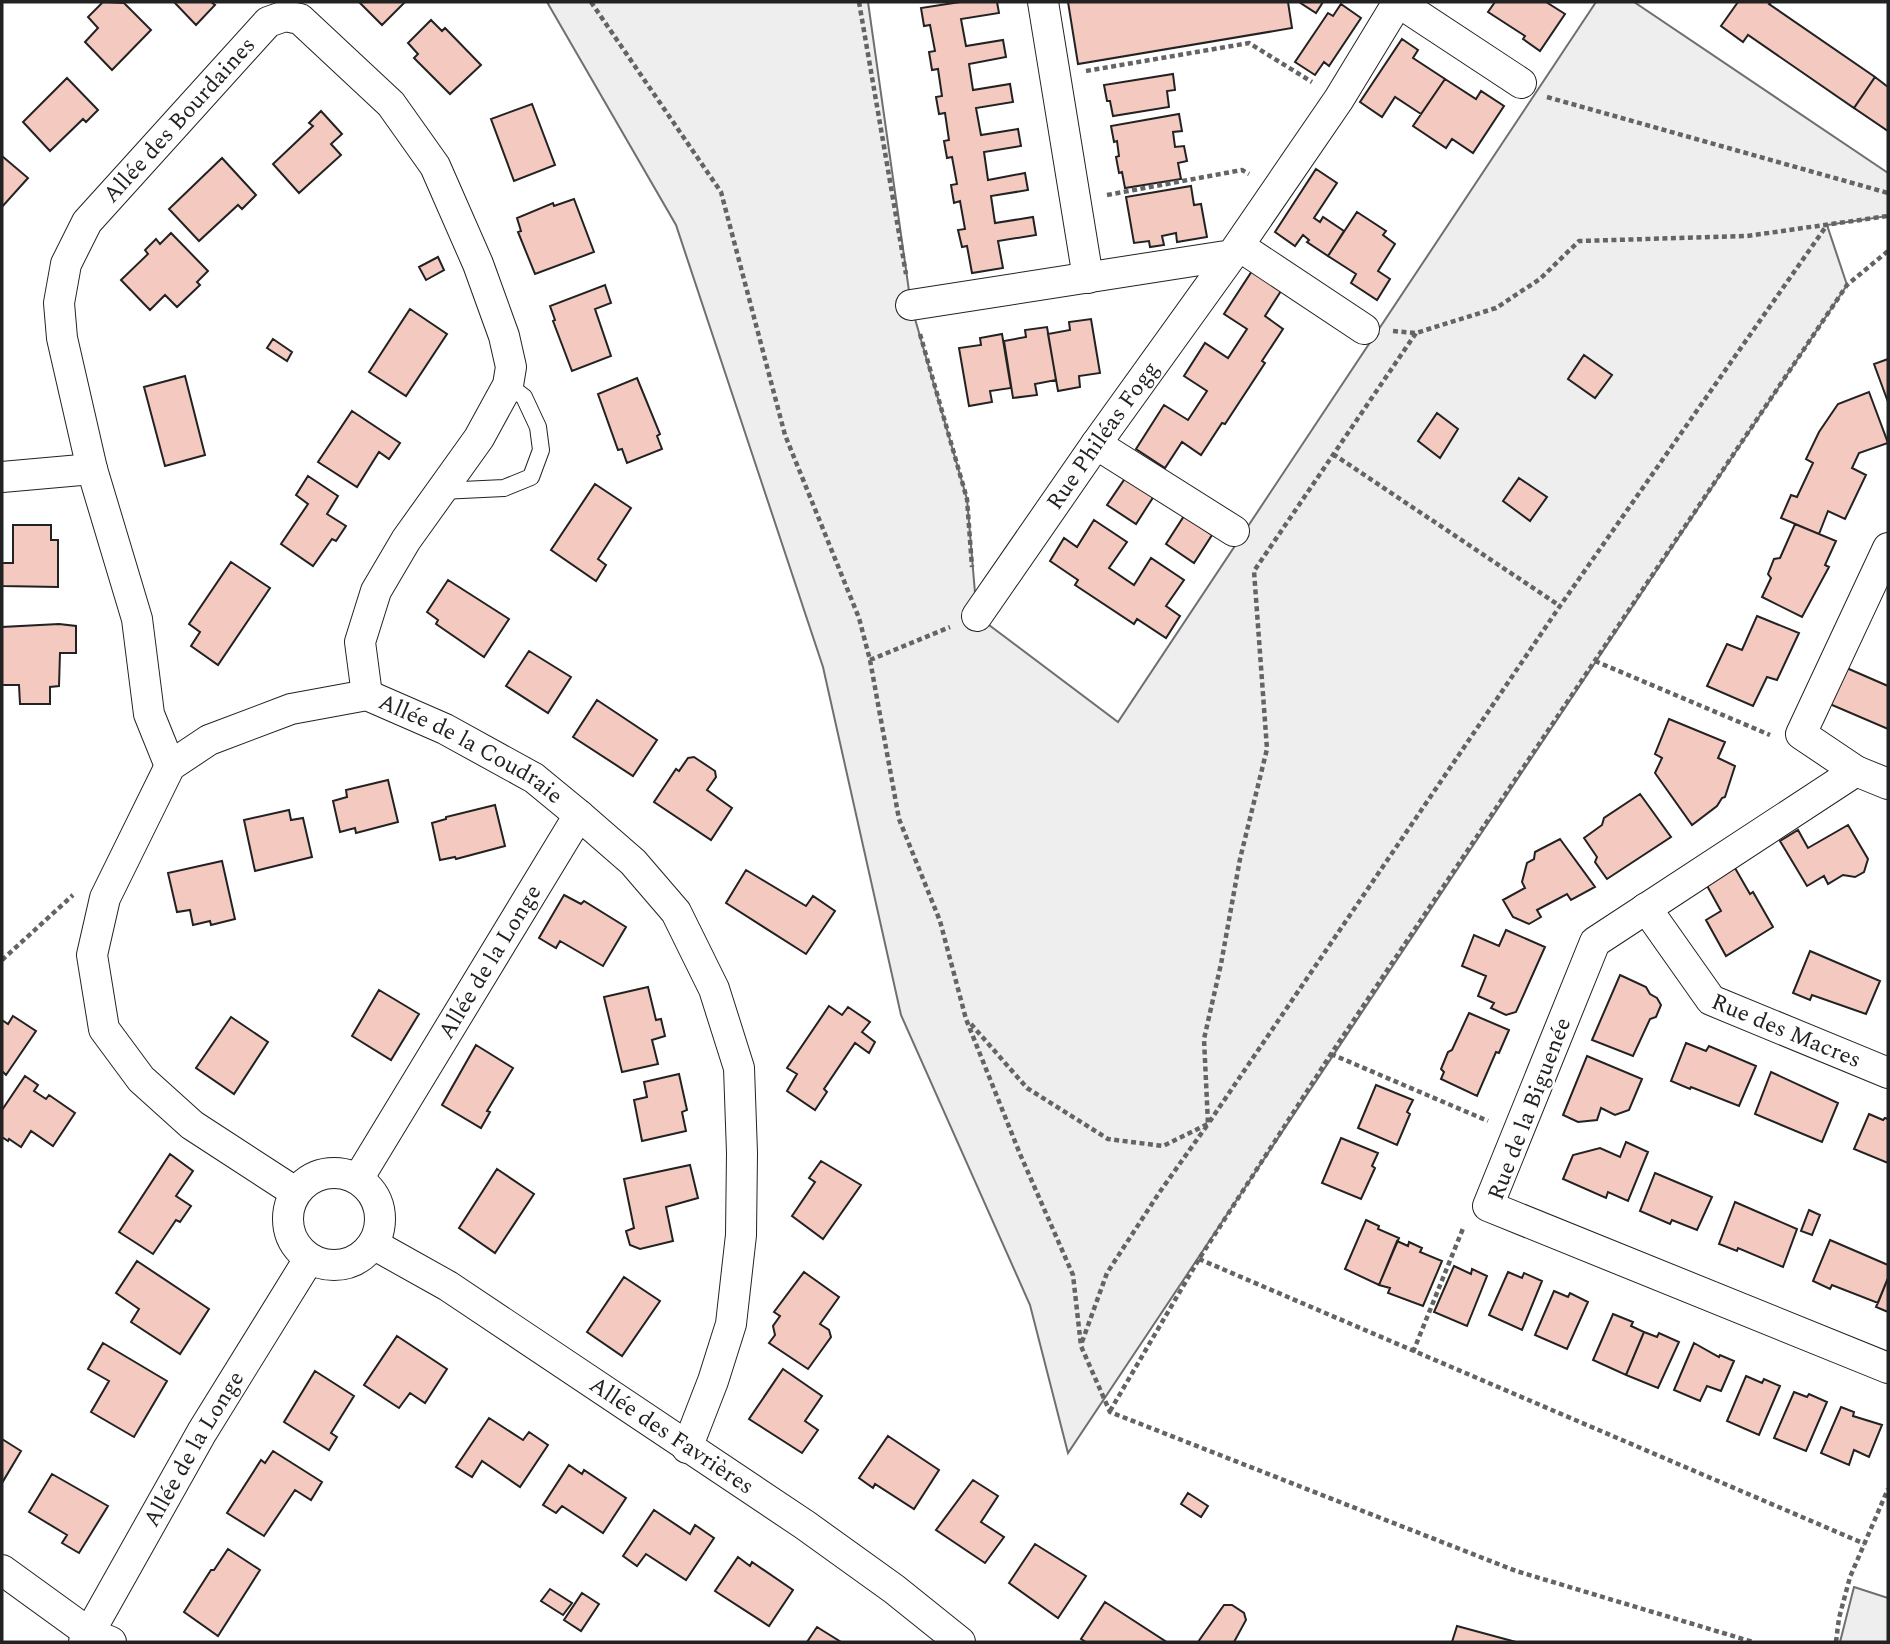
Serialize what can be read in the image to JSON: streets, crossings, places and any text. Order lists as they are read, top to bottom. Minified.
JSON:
{"streets":{"street":["Allée des Bourdaines","Rue Philéas Fogg","Allée de la Coudraie","Allée de la Longe","Rue des Macres","Rue de la Biguenée","Allée des Favrières"]},"crossings":[["Allée des Bourdaines","Allée de la Coudraie"],["Allée de la Coudraie","Allée de la Longe"],["Allée de la Coudraie","Allée des Favrières"],["Allée de la Longe","Allée des Favrières"],["Rue des Macres","Rue de la Biguenée"]]}
